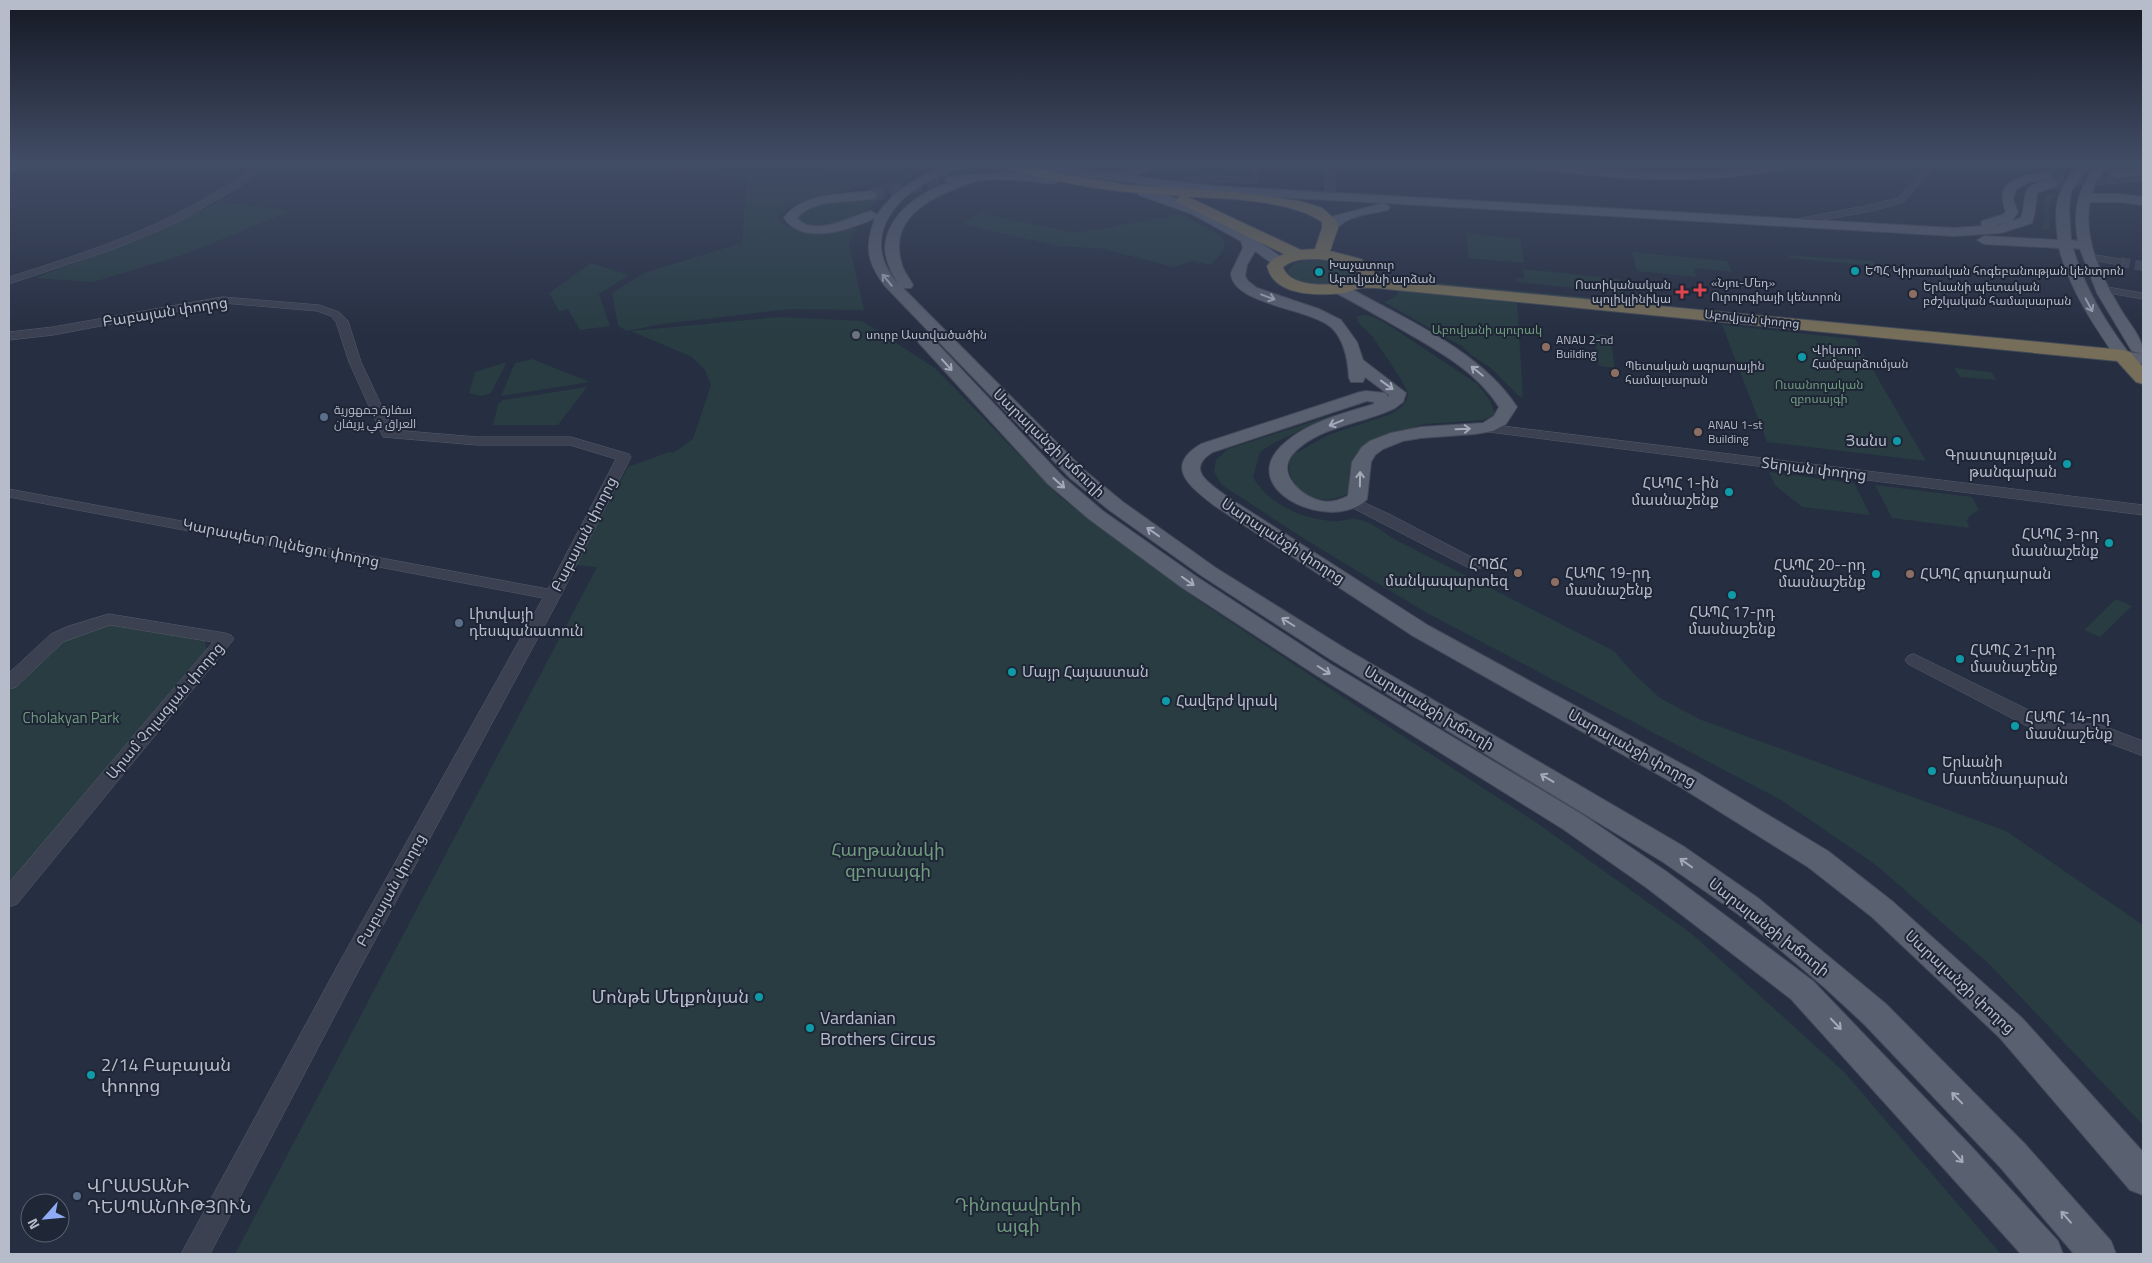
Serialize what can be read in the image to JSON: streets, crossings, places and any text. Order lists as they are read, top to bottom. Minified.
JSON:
{"streets":{"highway":["Աբովյան փողոց"],"main road":["Սարալանջի խճուղի","Սարալանջի փողոց"],"street":["Բաբայան փողոց","Տերյան փողոց","Կարապետ Ուլնեցու փողոց","Արամ Չոլագյան փողոց"]},"crossings":[["Բաբայան փողոց","Կարապետ Ուլնեցու փողոց"]],"parks":["Աբովյանի պուրակ","Ուսանողական զբոսայգի","Cholakyan Park","Հաղթանակի զբոսայգի","Դինոզավրերի այգի"],"places":{"other":["ԵՊՀ Կիրառական հոգեբանության կենտրոն","Խաչատուր Աբովյանի արձան","Երևանի պետական բժշկական համալսարան","սուրբ Աստվածածին","ANAU 2-nd Building","Վիկտոր Համբարձումյան","Պետական ագրարային համալսարան","سفارة جمهورية العراق في يريفان","ANAU 1-st Building","Յանս","Գրատպության թանգարան","ՀԱՊՀ 1-ին մասնաշենք","ՀԱՊՀ 3-րդ մասնաշենք","ՀՊՃՀ մանկապարտեզ","ՀԱՊՀ 20--րդ մասնաշենք","ՀԱՊՀ գրադարան","ՀԱՊՀ 19-րդ մասնաշենք","ՀԱՊՀ 17-րդ մասնաշենք","Լիտվայի դեսպանատուն","ՀԱՊՀ 21-րդ մասնաշենք","Մայր Հայաստան","Հավերժ կրակ","ՀԱՊՀ 14-րդ մասնաշենք","Երևանի Մատենադարան","Մոնթե Մելքոնյան","Vardanian Brothers Circus","2/14 Բաբայան փողոց","ՎՐԱՍՏԱՆԻ ԴԵՍՊԱՆՈՒԹՅՈՒՆ"],"health":["«Նյու-Մեդ» Ուրոլոգիայի կենտրոն","Ոստիկանական պոլիկլինիկա"]},"north":"bottom left"}
